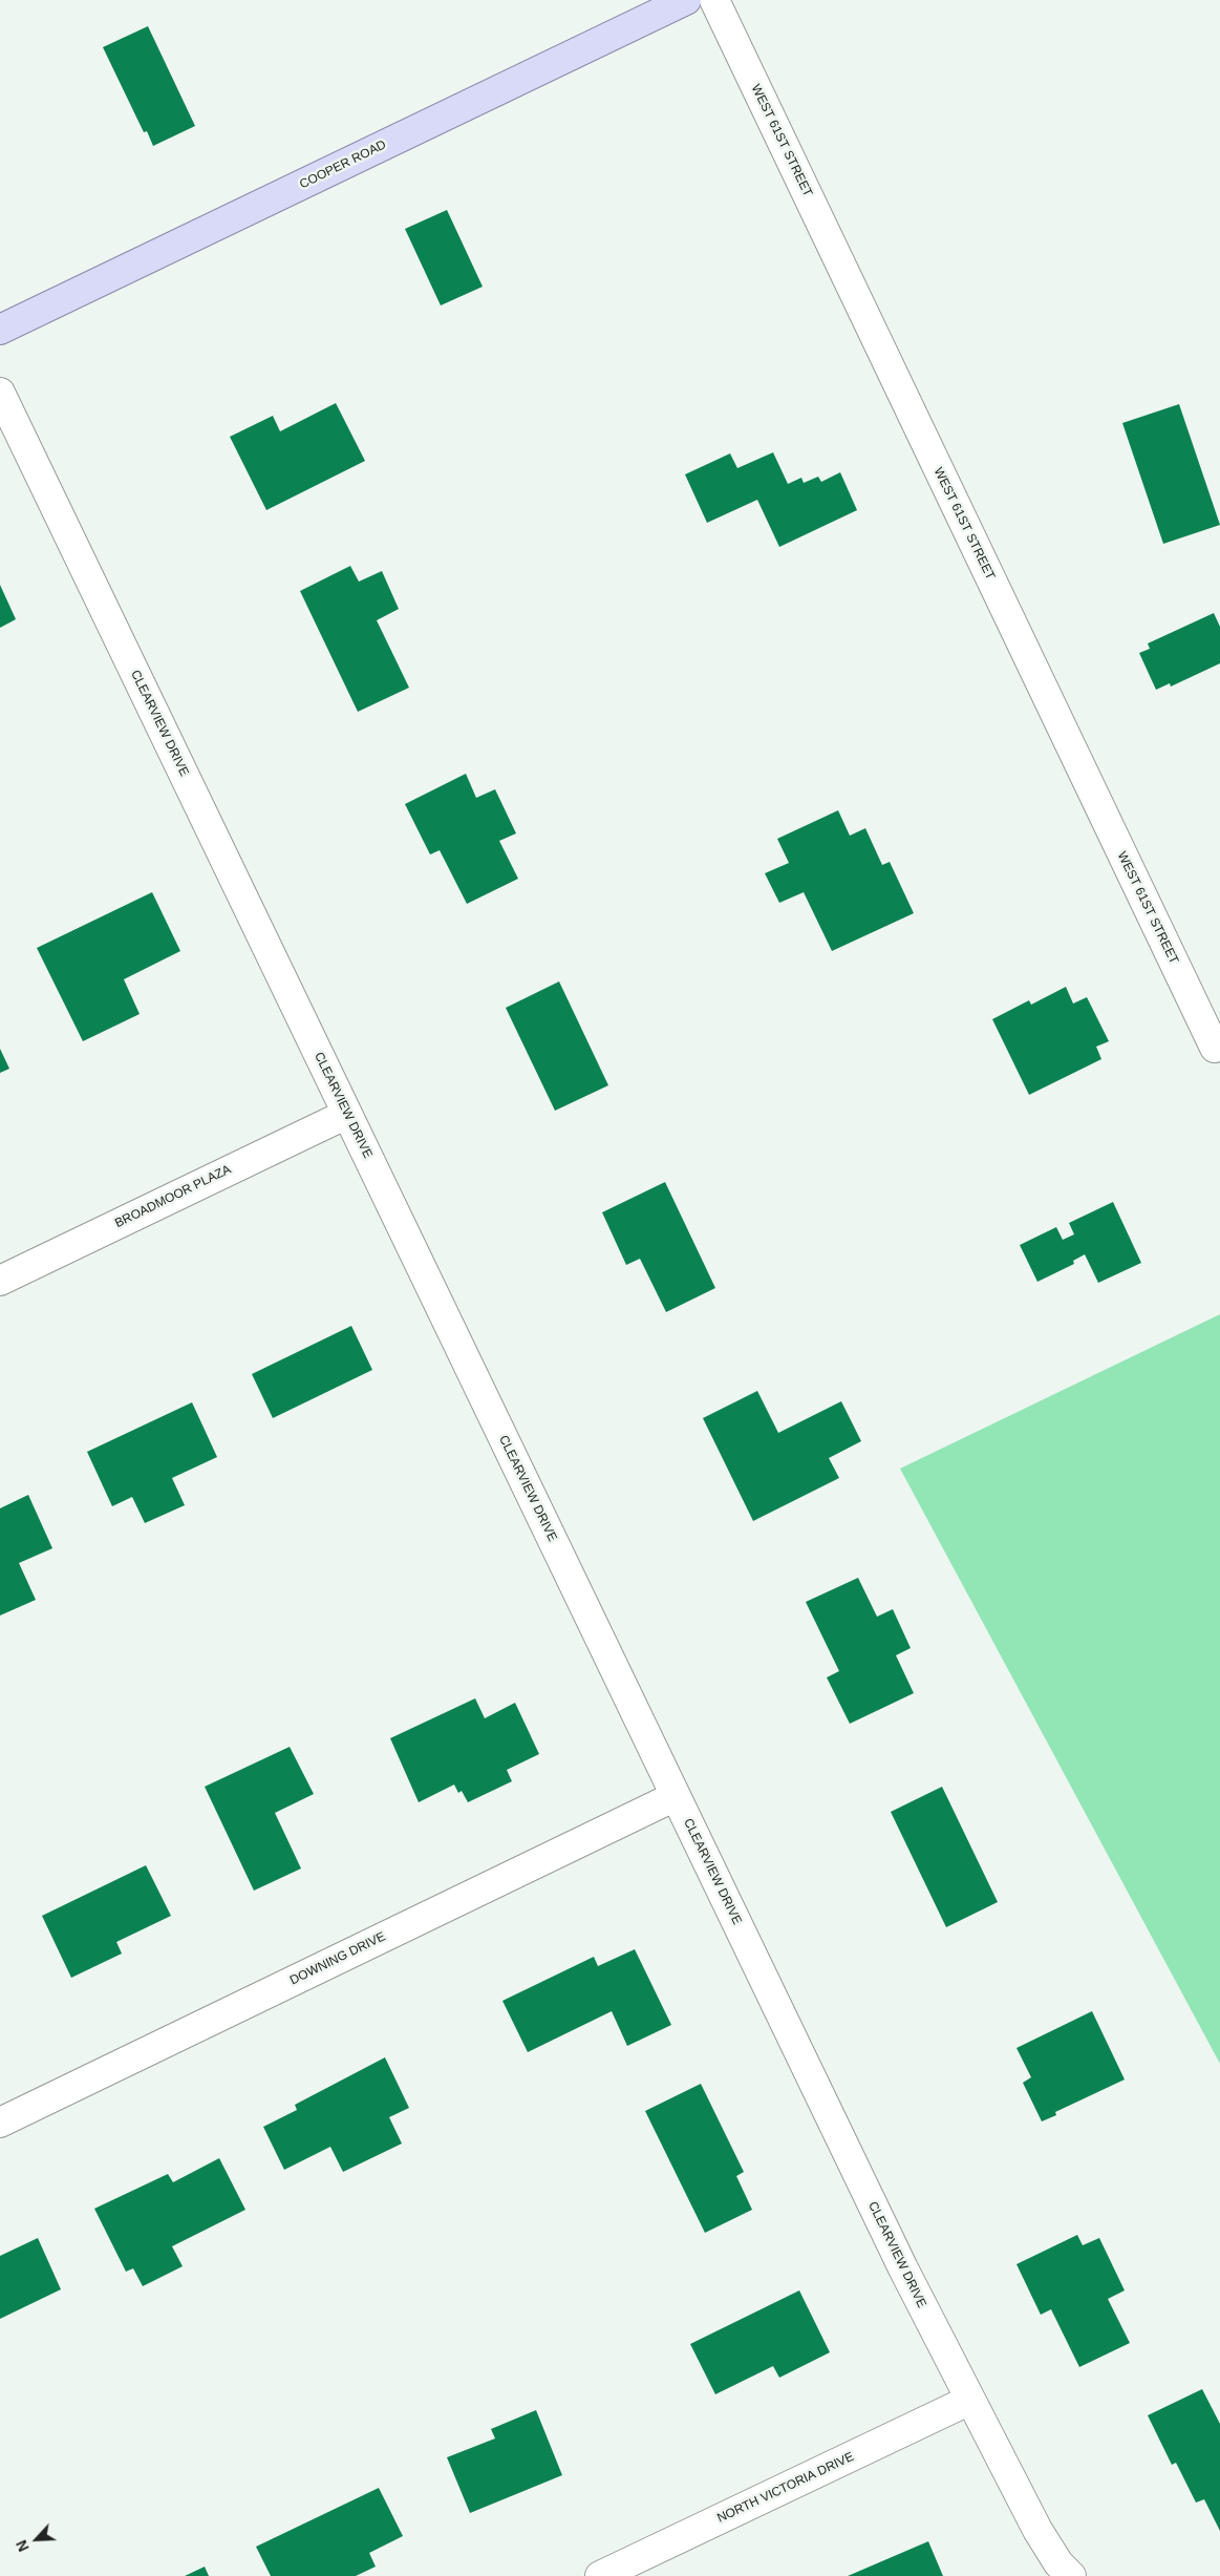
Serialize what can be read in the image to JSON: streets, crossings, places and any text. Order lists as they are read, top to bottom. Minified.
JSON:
{"streets":{"main road":["COOPER ROAD"],"street":["WEST 61ST STREET","CLEARVIEW DRIVE","BROADMOOR PLAZA","DOWNING DRIVE","NORTH VICTORIA DRIVE"]},"crossings":[["CLEARVIEW DRIVE","BROADMOOR PLAZA"],["CLEARVIEW DRIVE","DOWNING DRIVE"],["CLEARVIEW DRIVE","NORTH VICTORIA DRIVE"]],"north":"bottom left"}
